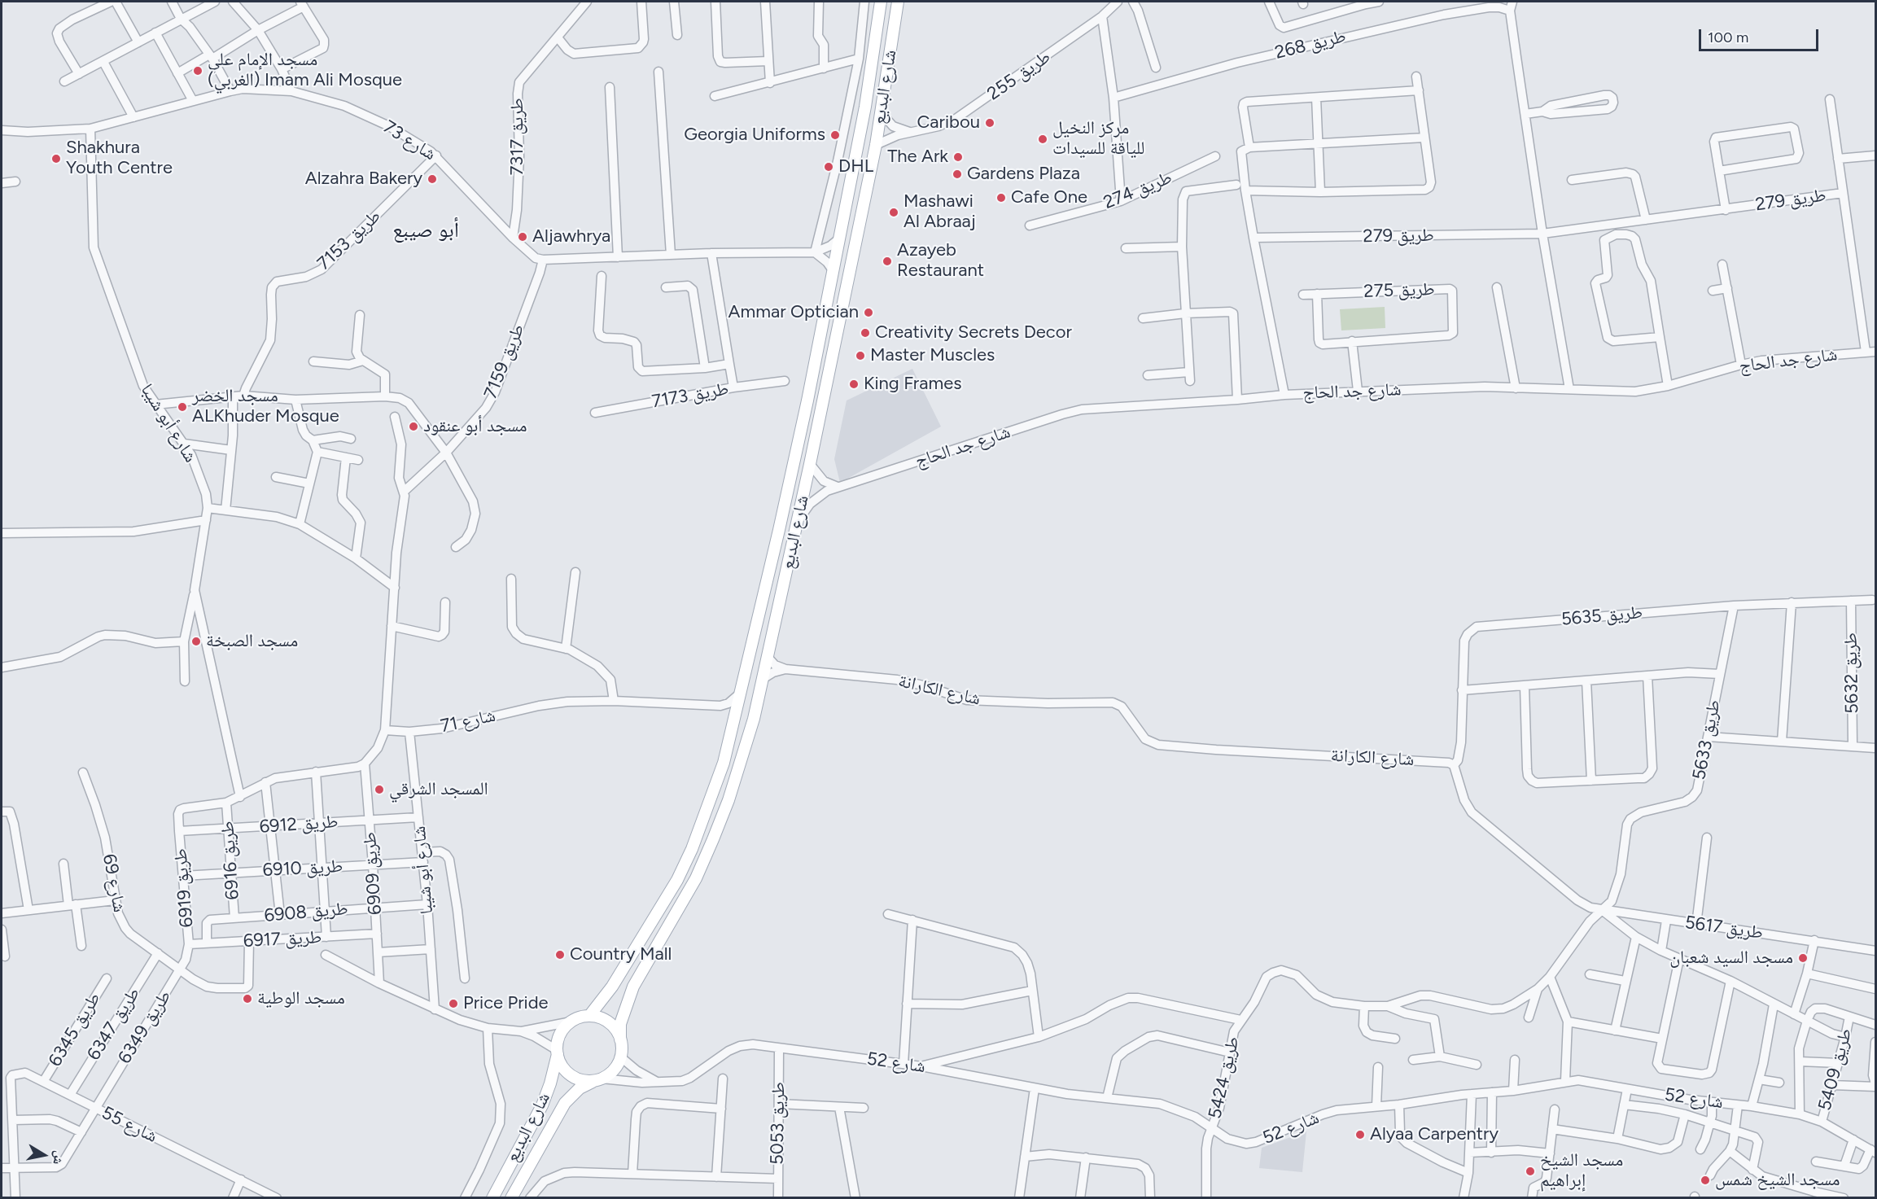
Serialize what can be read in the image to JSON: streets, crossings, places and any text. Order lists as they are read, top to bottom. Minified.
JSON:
{"streets":{"main road":["شارع البديع"],"street":["طريق 268","طريق 255","طريق 7317","شارع 73","طريق 274","طريق 279","طريق 7153","طريق 275","شارع جد الحاج","طريق 7159","طريق 7173","شارع أبو شيبا","طريق 5635","طريق 5632","شارع الكارانة","شارع 71","طريق 5633","طريق 6912","طريق 6916","طريق 6910","طريق 6909","شارع 69","طريق 6919","طريق 6908","طريق 5617","طريق 6917","طريق 6347","طريق 6349","طريق 6345","شارع 52","طريق 5409","طريق 5424","طريق 5053","شارع 55"]},"crossings":[["طريق 255","شارع البديع"],["شارع البديع","شارع جد الحاج"],["شارع البديع","شارع الكارانة"],["شارع البديع","شارع 52"],["طريق 7317","شارع 73"],["شارع 73","طريق 7153"],["شارع 73","طريق 7159"],["شارع 73","شارع أبو شيبا"],["شارع أبو شيبا","شارع 71"],["شارع أبو شيبا","طريق 6912"],["شارع أبو شيبا","طريق 6910"],["شارع أبو شيبا","طريق 6908"],["طريق 5635","طريق 5632"],["طريق 5635","شارع الكارانة"],["طريق 5635","طريق 5633"],["طريق 5633","طريق 5617"],["طريق 6912","طريق 6916"],["طريق 6912","طريق 6909"],["طريق 6912","طريق 6919"],["طريق 6916","طريق 6910"],["طريق 6916","طريق 6908"],["طريق 6910","طريق 6909"],["طريق 6910","طريق 6919"],["طريق 6909","طريق 6908"],["طريق 6909","طريق 6917"],["شارع 69","طريق 6917"],["شارع 69","طريق 6347"],["شارع 69","طريق 6349"],["طريق 6919","طريق 6917"],["طريق 6919","طريق 6349"],["طريق 6908","طريق 6917"],["طريق 6917","طريق 6349"],["طريق 6349","شارع 55"],["شارع 52","طريق 5409"],["شارع 52","طريق 5424"],["شارع 52","طريق 5053"]],"districts":["أبو صيبع"],"places":["مسجد الإمام علي (الغربي) Imam Ali Mosque","Caribou","Georgia Uniforms","مركز النخيل للياقة للسيدات","The Ark","Shakhura Youth Centre","DHL","Gardens Plaza","Alzahra Bakery","Cafe One","Mashawi Al Abraaj","Aljawhrya","Azayeb Restaurant","Ammar Optician","Creativity Secrets Decor","Master Muscles","King Frames","مسجد الخضر ALKhuder Mosque","مسجد أبو عنقود","مسجد الصبخة","المسجد الشرقي","Country Mall","مسجد السيد شعبان","مسجد الوطية","Price Pride","Alyaa Carpentry","مسجد الشيخ إبراهيم","مسجد الشيخ شمس"],"scale_bar":"100 m","north":"right"}
